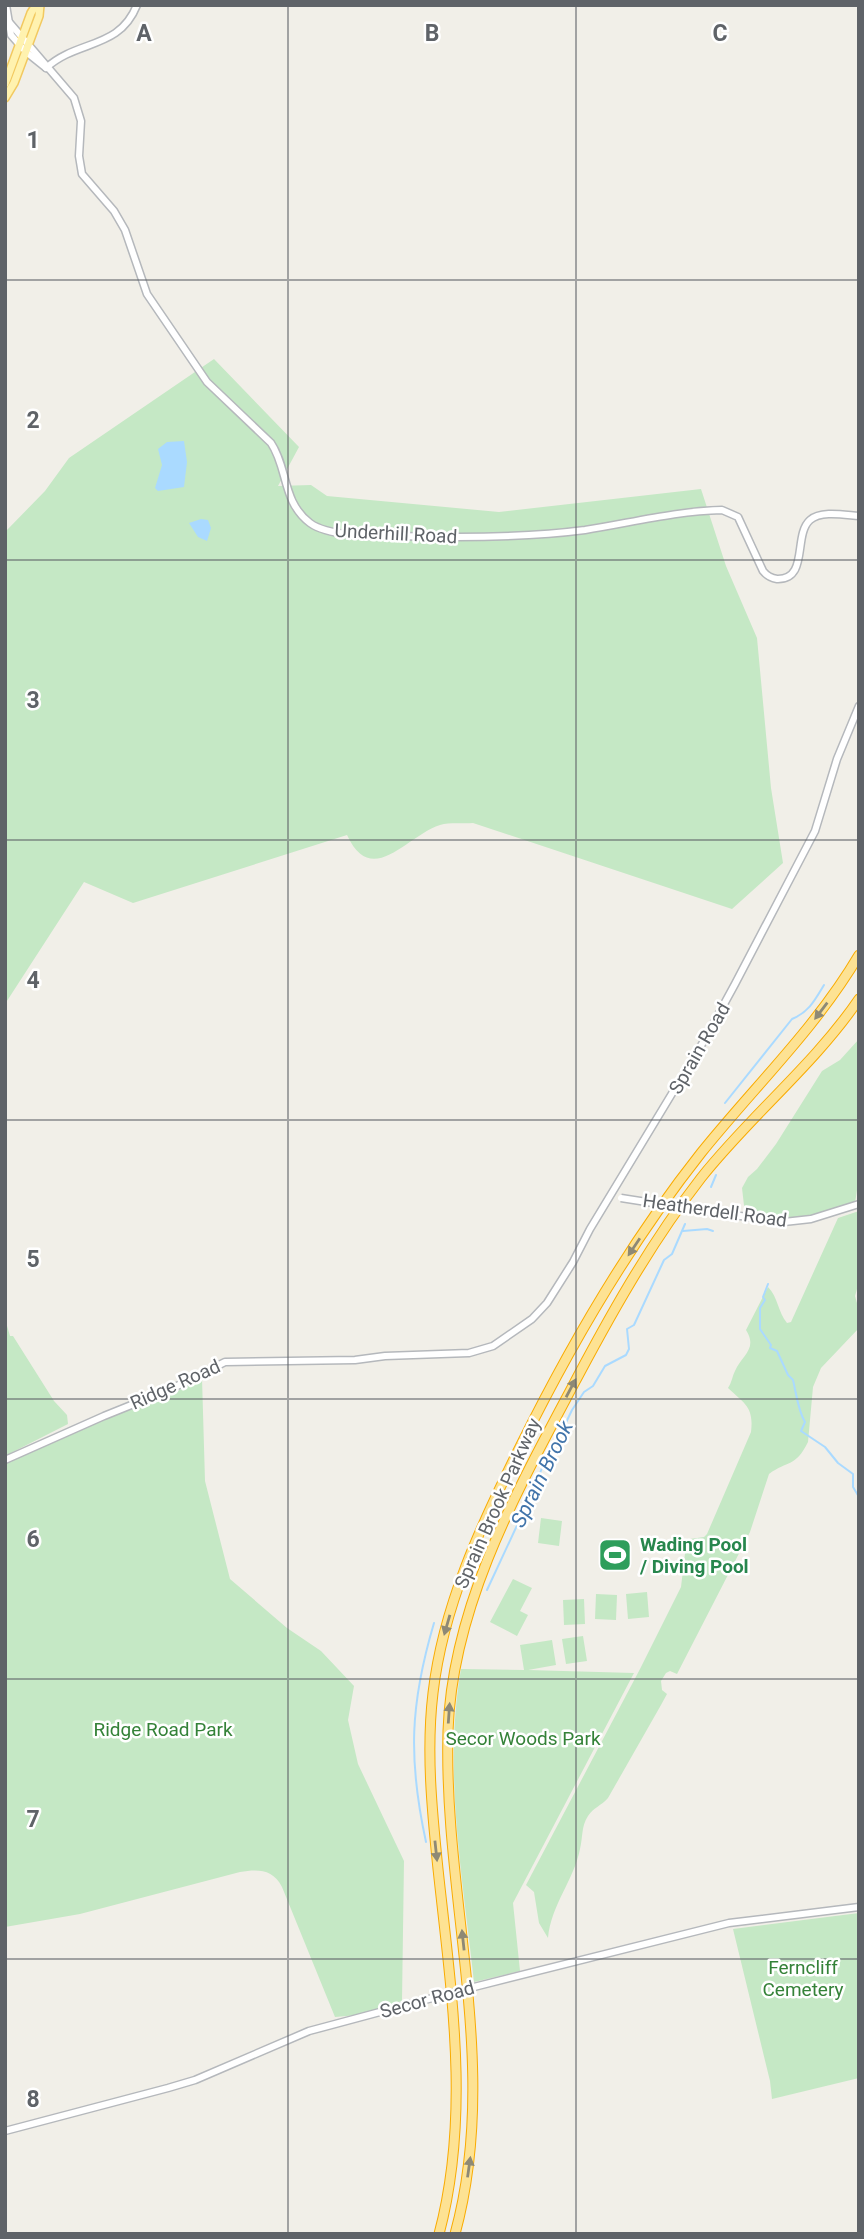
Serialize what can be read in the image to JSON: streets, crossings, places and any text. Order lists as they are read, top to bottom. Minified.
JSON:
{"streets":{"highway":["Sprain Brook Parkway"],"street":["Underhill Road","Sprain Road","Heatherdell Road","Ridge Road","Secor Road"]},"crossings":[["Sprain Road","Heatherdell Road"],["Sprain Road","Ridge Road"]],"water":["Sprain Brook"],"parks":["Ridge Road Park","Secor Woods Park","Ferncliff Cemetery"],"places":{"sports":["Wading Pool / Diving Pool"]},"grid":{"columns":["A","B","C"],"rows":["1","2","3","4","5","6","7","8"]}}
